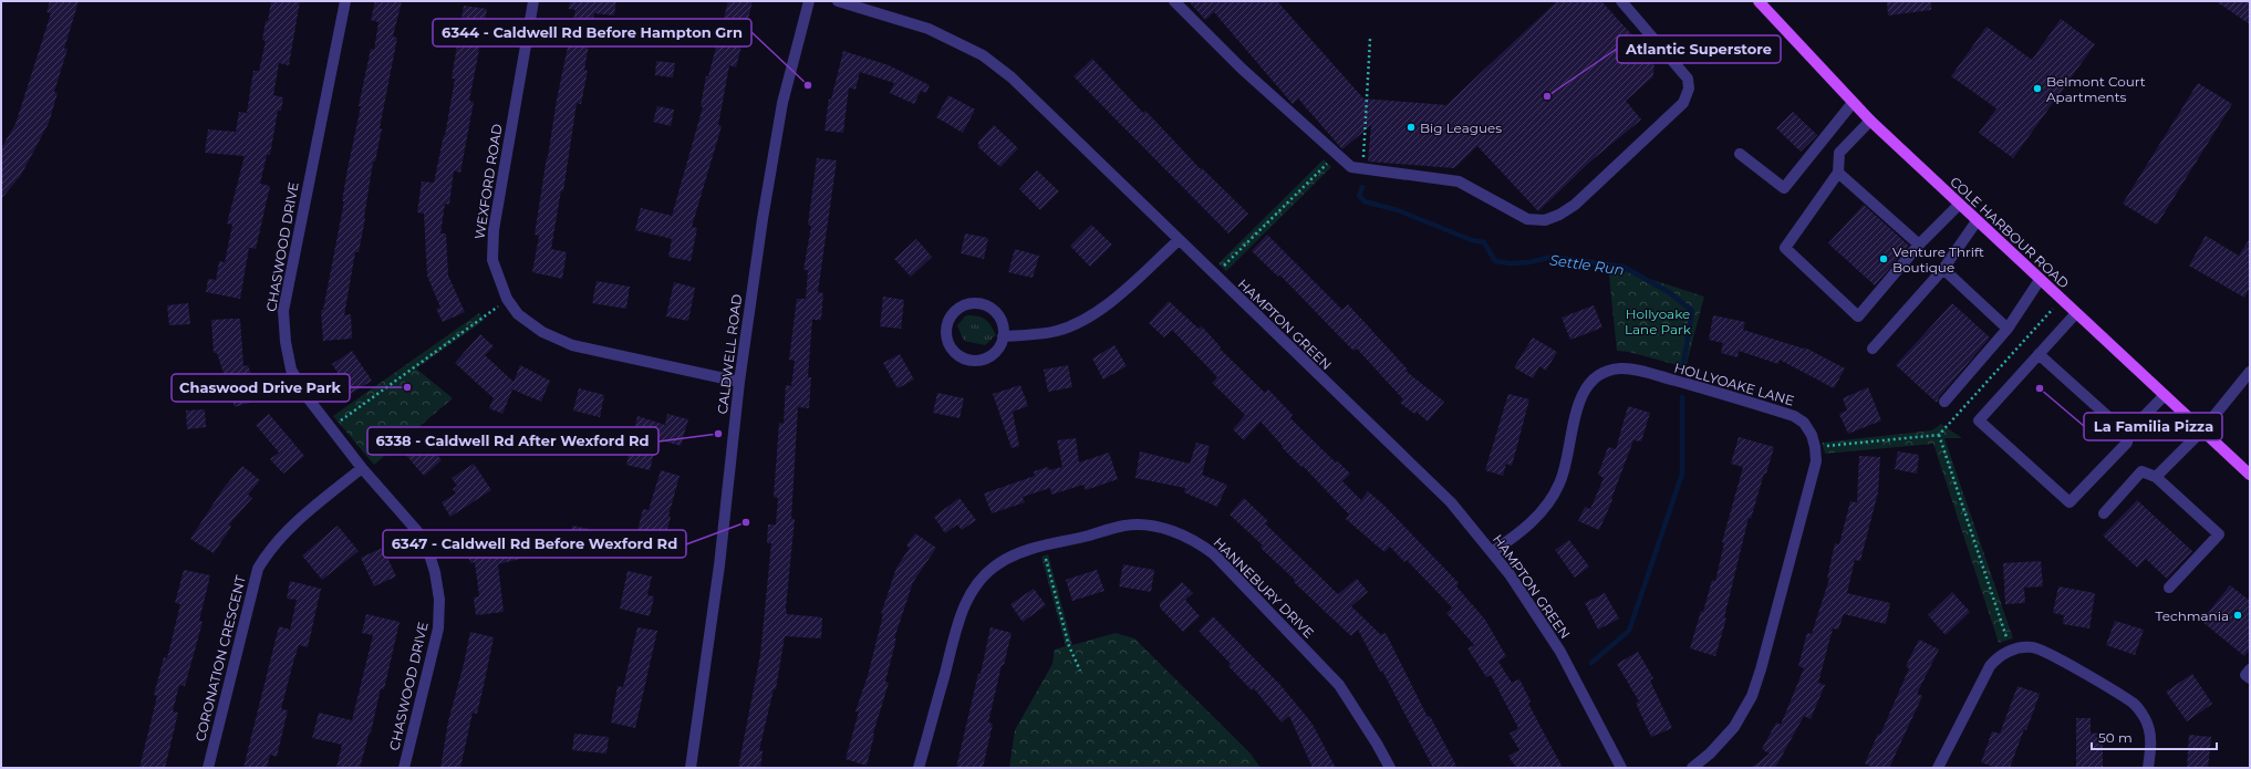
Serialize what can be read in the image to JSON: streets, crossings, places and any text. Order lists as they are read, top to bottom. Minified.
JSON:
{"streets":{"main road":["COLE HARBOUR ROAD"],"street":["WEXFORD ROAD","CHASWOOD DRIVE","HAMPTON GREEN","CALDWELL ROAD","HOLLYOAKE LANE","HANNEBURY DRIVE","CORONATION CRESCENT"]},"crossings":[["WEXFORD ROAD","CALDWELL ROAD"],["CHASWOOD DRIVE","CORONATION CRESCENT"],["HAMPTON GREEN","HOLLYOAKE LANE"]],"water":["Settle Run"],"parks":["Hollyoake Lane Park"],"places":["6344 - Caldwell Rd Before Hampton Grn","Belmont Court Apartments","Atlantic Superstore","Big Leagues","Venture Thrift Boutique","Chaswood Drive Park","La Familia Pizza","6338 - Caldwell Rd After Wexford Rd","6347 - Caldwell Rd Before Wexford Rd","Techmania"],"scale_bar":"50 m"}
